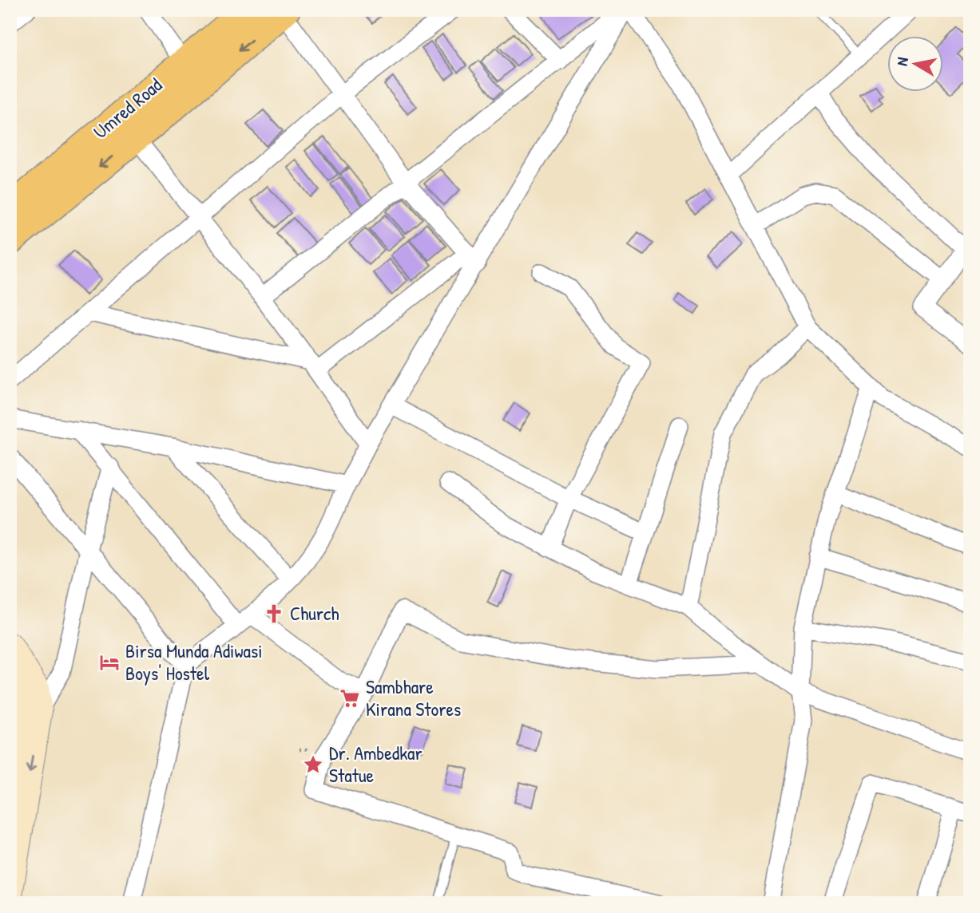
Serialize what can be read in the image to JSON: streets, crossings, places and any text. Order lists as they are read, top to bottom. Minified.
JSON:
{"streets":{"main road":["Umred Road"]},"places":{"church":["Church"],"hotel":["Birsa Munda Adiwasi Boys' Hostel"],"supermarket":["Sambhare Kirana Stores"],"place":["Dr. Ambedkar Statue"]},"north":"left"}
